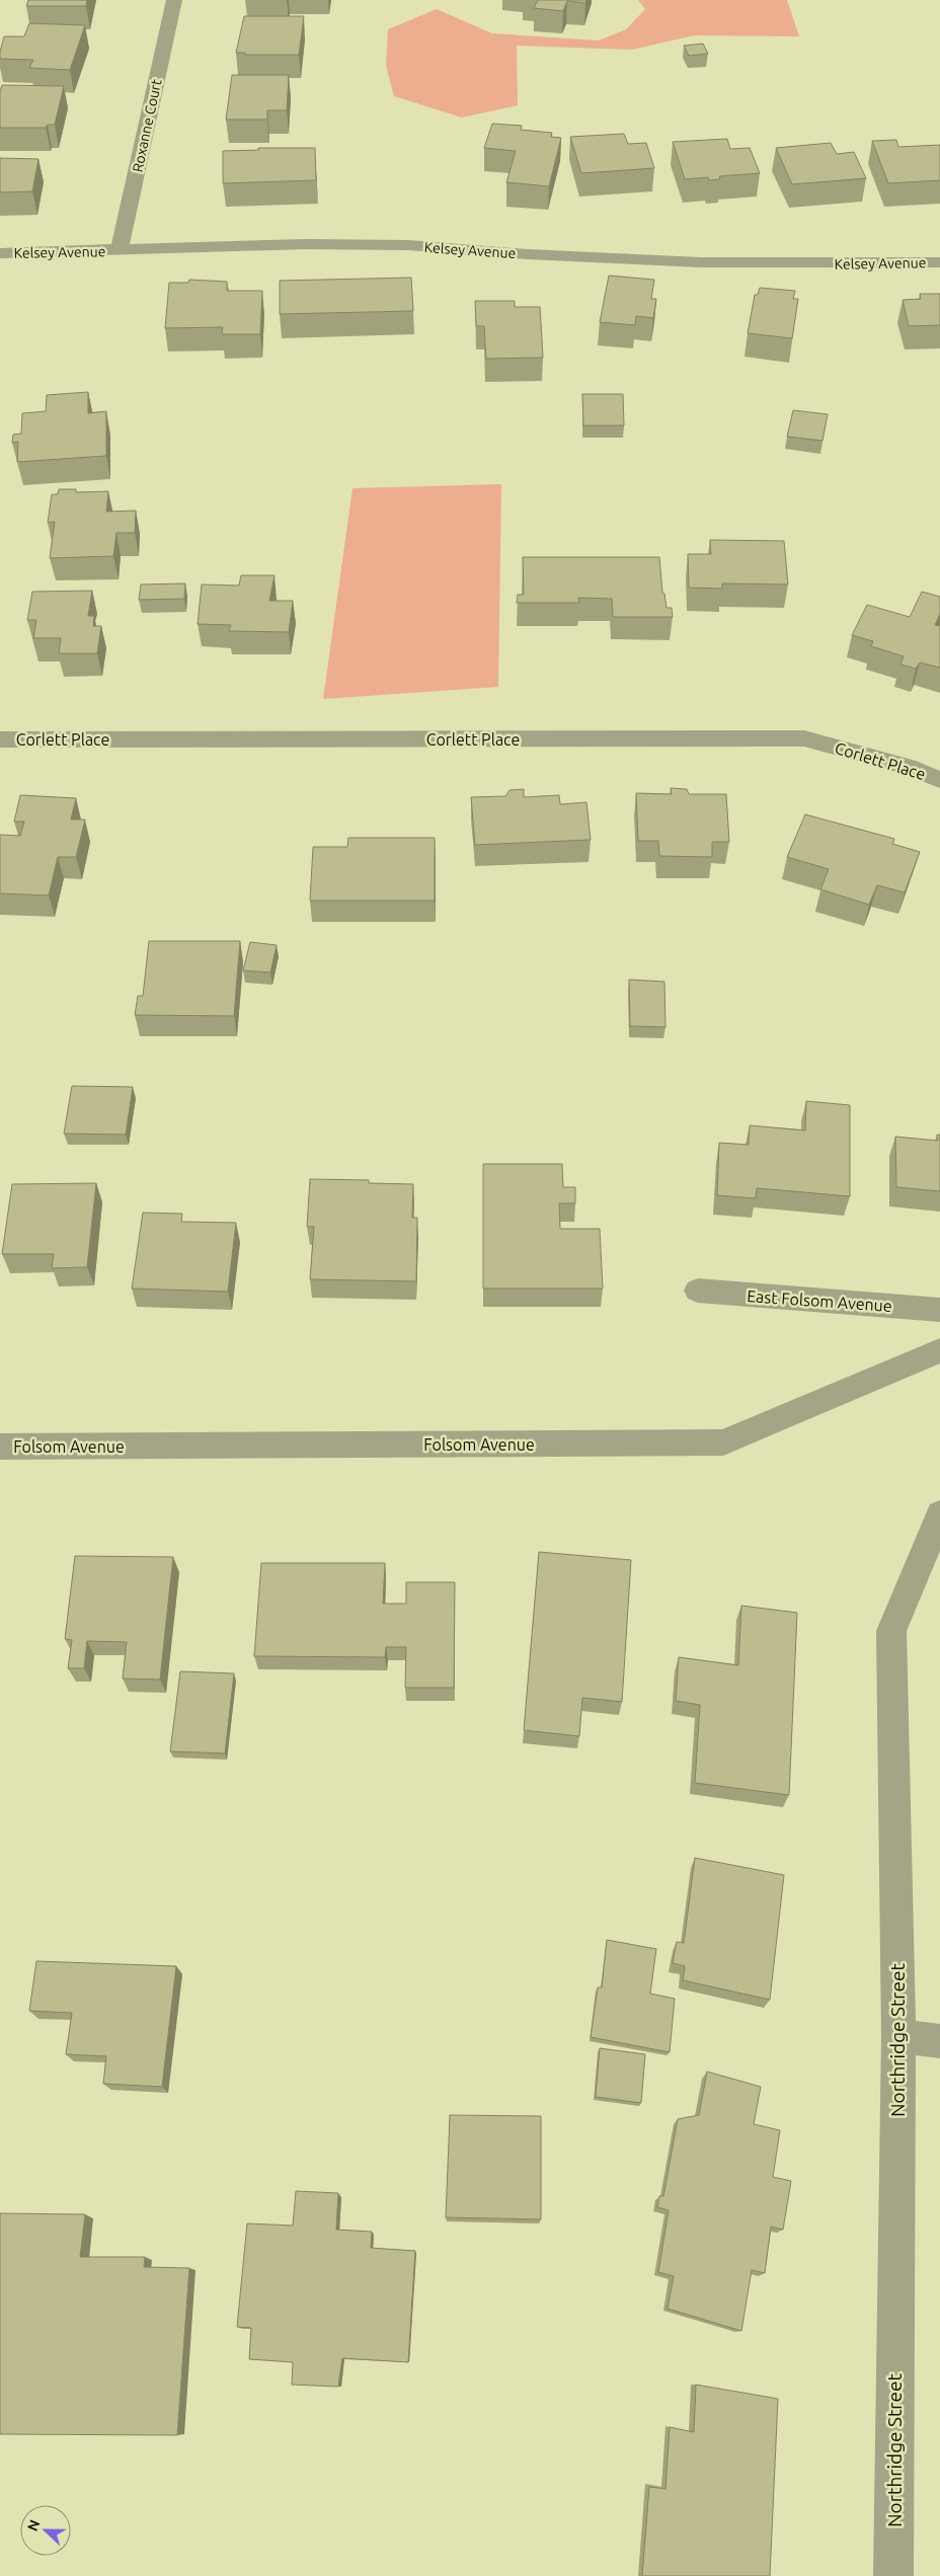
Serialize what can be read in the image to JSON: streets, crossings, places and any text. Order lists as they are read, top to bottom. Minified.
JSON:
{"streets":{"street":["Roxanne Court","Kelsey Avenue","Corlett Place","East Folsom Avenue","Folsom Avenue","Northridge Street"]},"crossings":[["Roxanne Court","Kelsey Avenue"]],"north":"left"}
